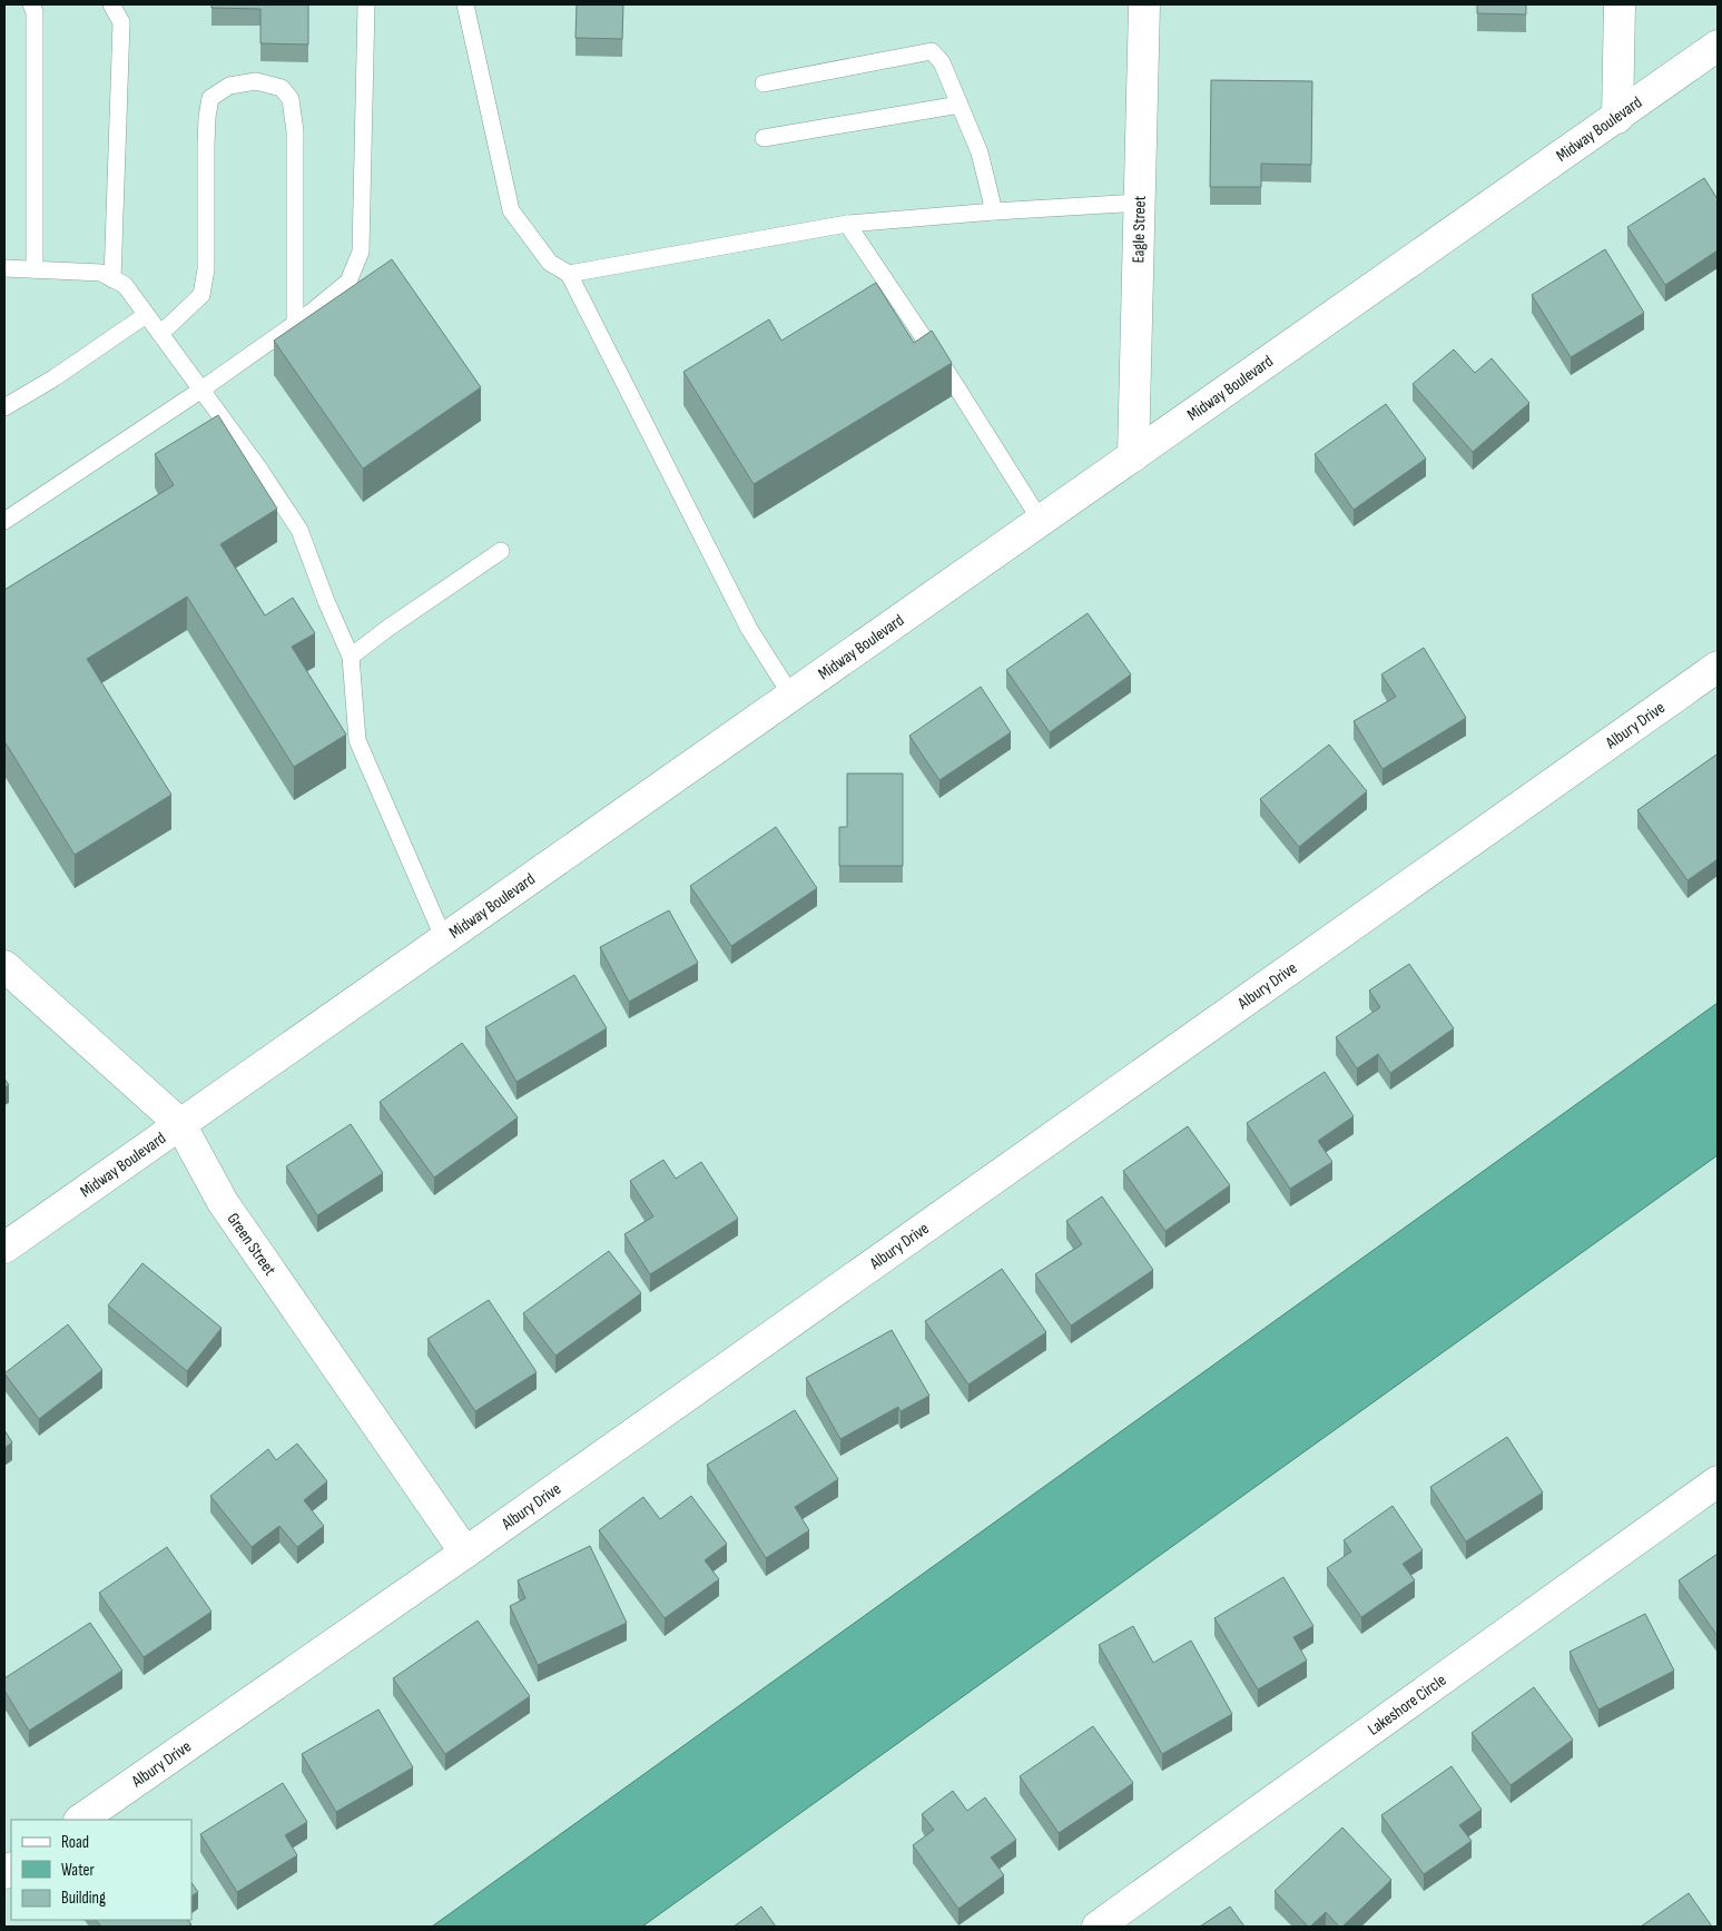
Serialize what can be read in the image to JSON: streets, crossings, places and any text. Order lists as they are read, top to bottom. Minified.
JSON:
{"streets":{"street":["Midway Boulevard","Eagle Street","Albury Drive","Green Street","Lakeshore Circle"]},"crossings":[["Midway Boulevard","Eagle Street"],["Midway Boulevard","Green Street"],["Albury Drive","Green Street"]],"legend":["Road","Water","Building"]}
